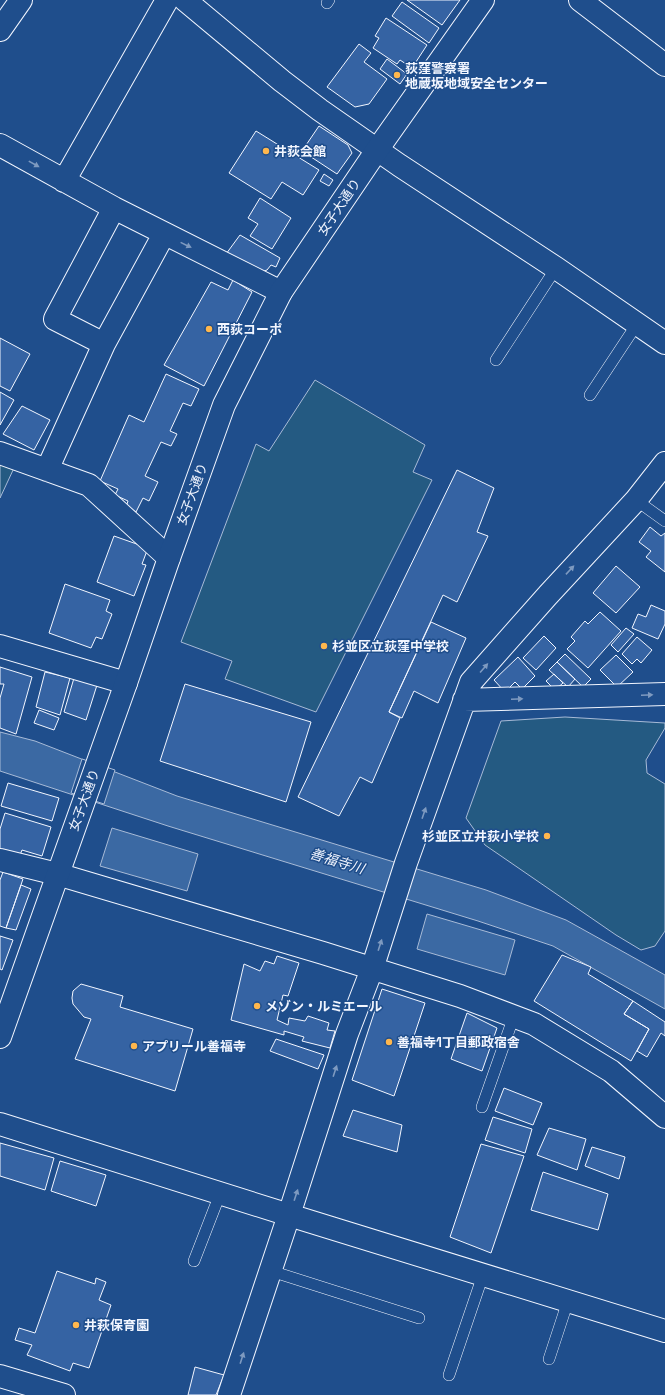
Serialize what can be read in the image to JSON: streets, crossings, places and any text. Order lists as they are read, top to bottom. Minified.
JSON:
{"streets":{"street":["女子大通り"]},"water":["善福寺川"],"places":["荻窪警察署 地蔵坂地域安全センター","井荻会館","西荻コーポ","杉並区立荻窪中学校","杉並区立井荻小学校","メゾン・ルミエール","善福寺1丁目郵政宿舎","アプリール善福寺","井萩保育園"]}
